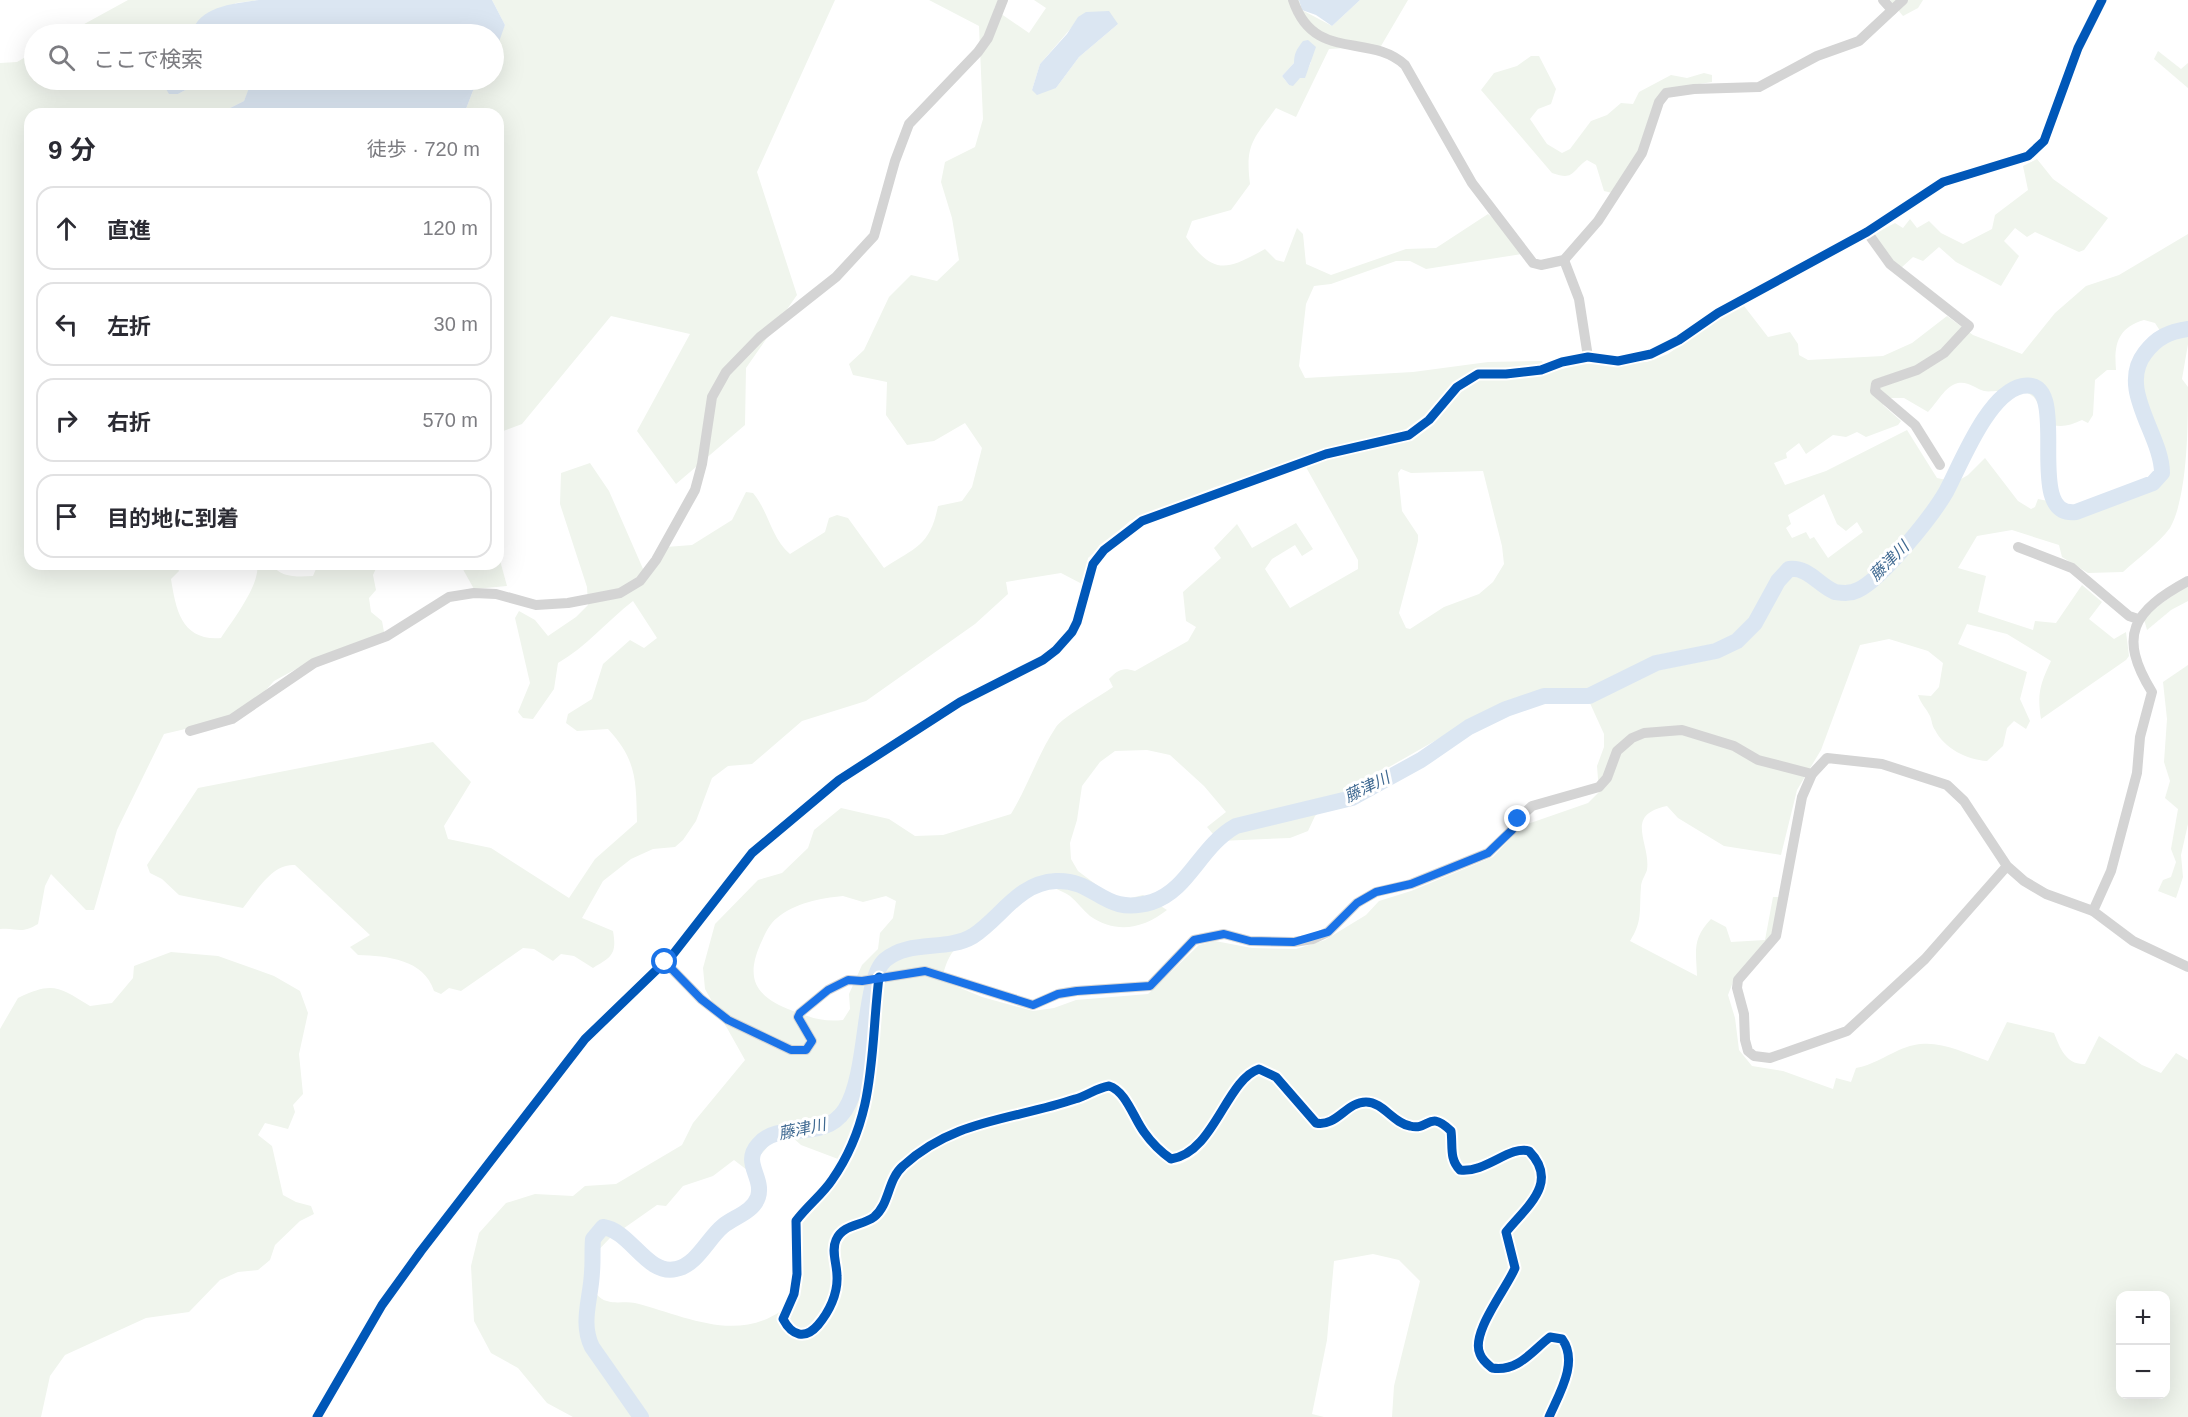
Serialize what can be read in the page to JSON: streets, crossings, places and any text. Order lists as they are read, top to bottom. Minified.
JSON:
{"water":["藤津川"],"page":{"search":"ここで検索","heading":["9 分","徒歩 · 720 m"],"list":[["直進","120 m"],["左折","30 m"],["右折","570 m"],"目的地に到着"],"map_buttons":["+","−"]}}
